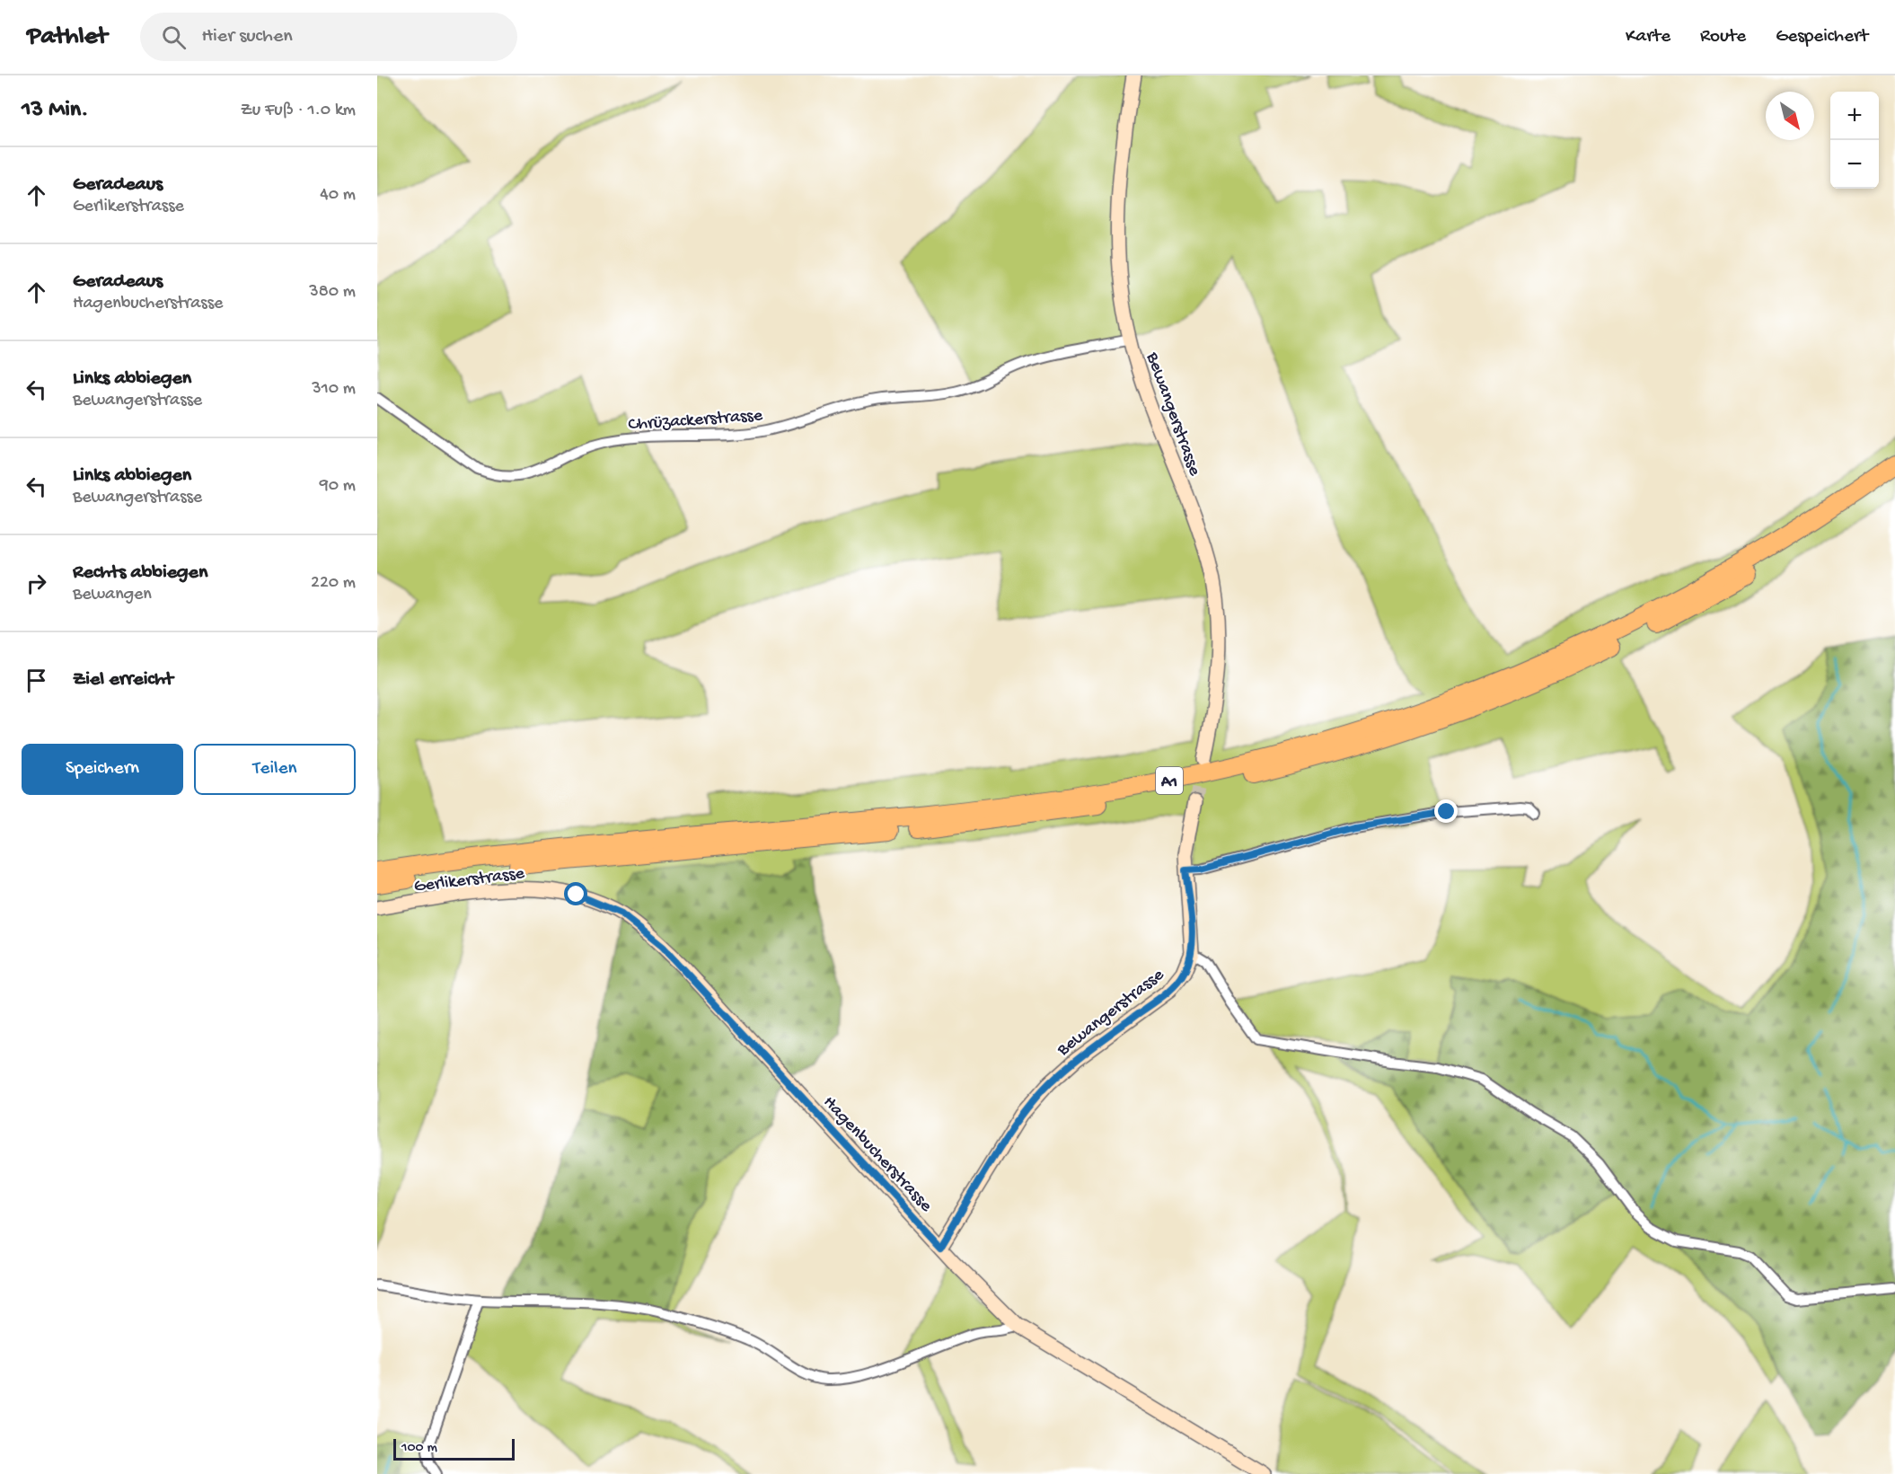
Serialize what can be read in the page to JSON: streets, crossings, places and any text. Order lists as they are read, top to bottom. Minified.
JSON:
{"streets":{"highway":["A1"],"street":["Bewangerstrasse","Chrüzackerstrasse","Gerlikerstrasse","Hagenbucherstrasse"]},"crossings":[["Bewangerstrasse","Chrüzackerstrasse"],["Bewangerstrasse","Hagenbucherstrasse"],["Gerlikerstrasse","Hagenbucherstrasse"]],"scale_bar":"100 m","north":"bottom right","page":{"header":"Pathlet","search":"Hier suchen","nav":["Karte","Route","Gespeichert"],"heading":["13 Min.","Zu Fuß · 1.0 km"],"map_buttons":["+","−"],"list":[["Geradeaus","Gerlikerstrasse","40 m"],["Geradeaus","Hagenbucherstrasse","380 m"],["Links abbiegen","Bewangerstrasse","310 m"],["Links abbiegen","Bewangerstrasse","90 m"],["Rechts abbiegen","Bewangen","220 m"],"Ziel erreicht"],"buttons":["Speichern","Teilen"],"scale":"100 m"}}
